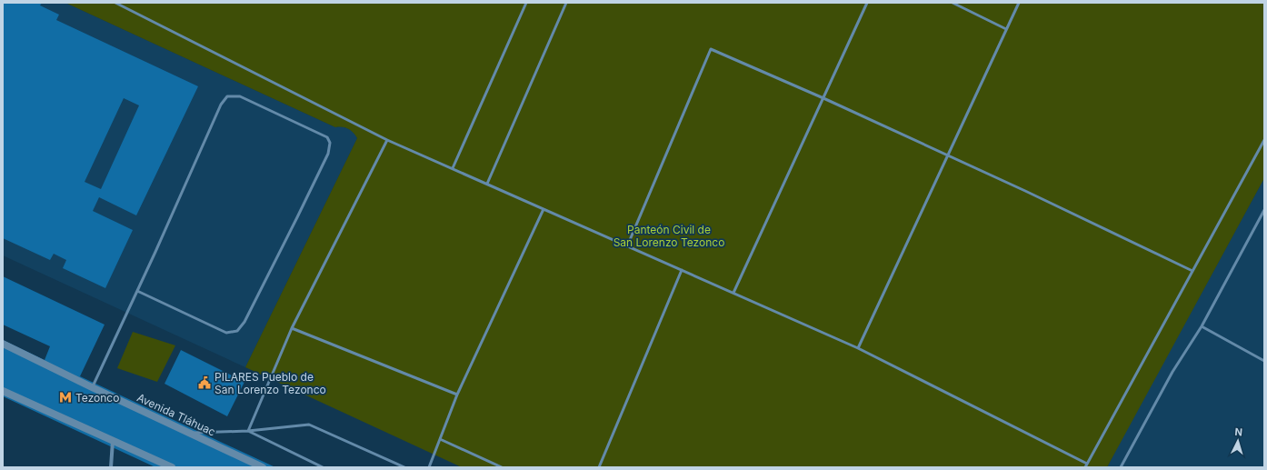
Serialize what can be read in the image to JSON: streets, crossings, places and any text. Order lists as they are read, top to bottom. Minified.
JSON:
{"streets":{"main road":["Avenida Tláhuac"]},"parks":["Panteón Civil de San Lorenzo Tezonco"],"places":{"public building":["PILARES Pueblo de San Lorenzo Tezonco"],"metro station":["Tezonco"]},"north":"top"}
